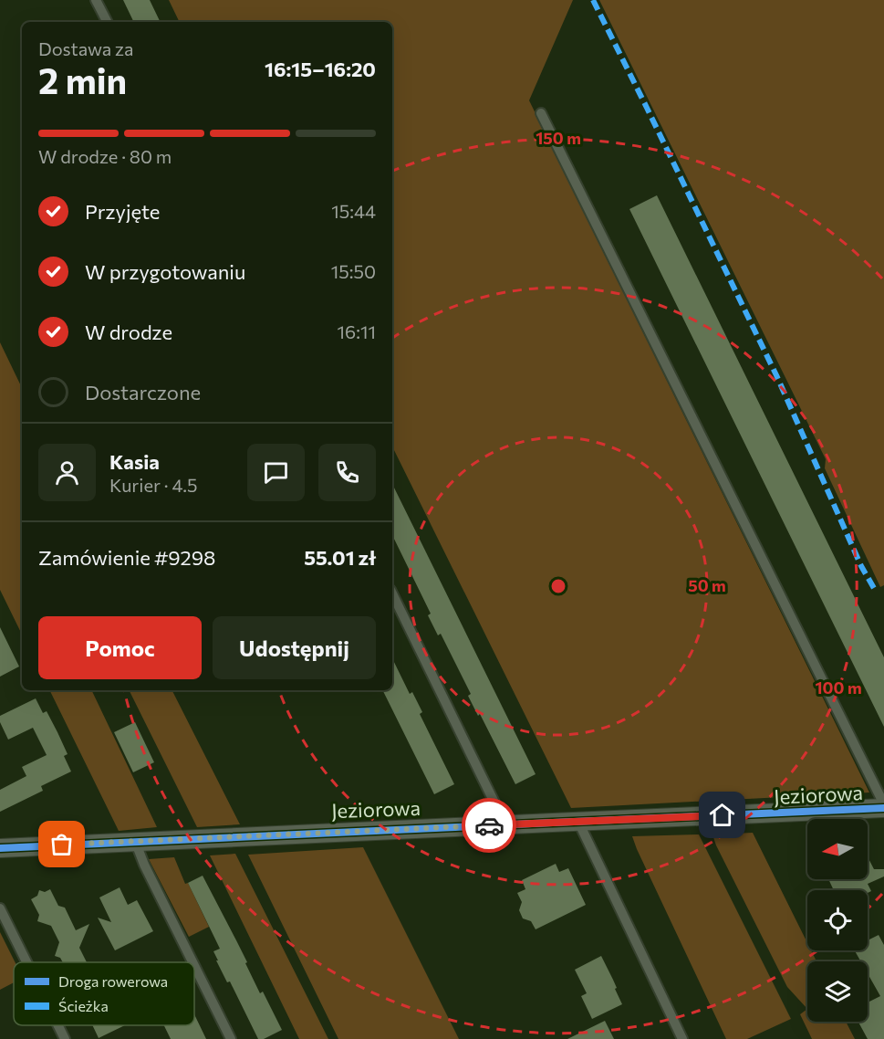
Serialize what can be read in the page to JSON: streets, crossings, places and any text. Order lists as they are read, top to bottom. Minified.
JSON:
{"streets":{"street":["Jeziorowa"]},"legend":["Droga rowerowa","Ścieżka"],"north":"left","page":{"heading":["2 min","Dostawa za","16:15–16:20"],"panel":["Kasia","Kurier · 4.5","Zamówienie #9298","55.01 zł"],"bar":"W drodze · 80 m","list":[["Przyjęte","15:44"],["W przygotowaniu","15:50"],["W drodze","16:11"],"Dostarczone"],"buttons":["Pomoc","Udostępnij"]},"rings":["150 m","50 m","100 m"]}
